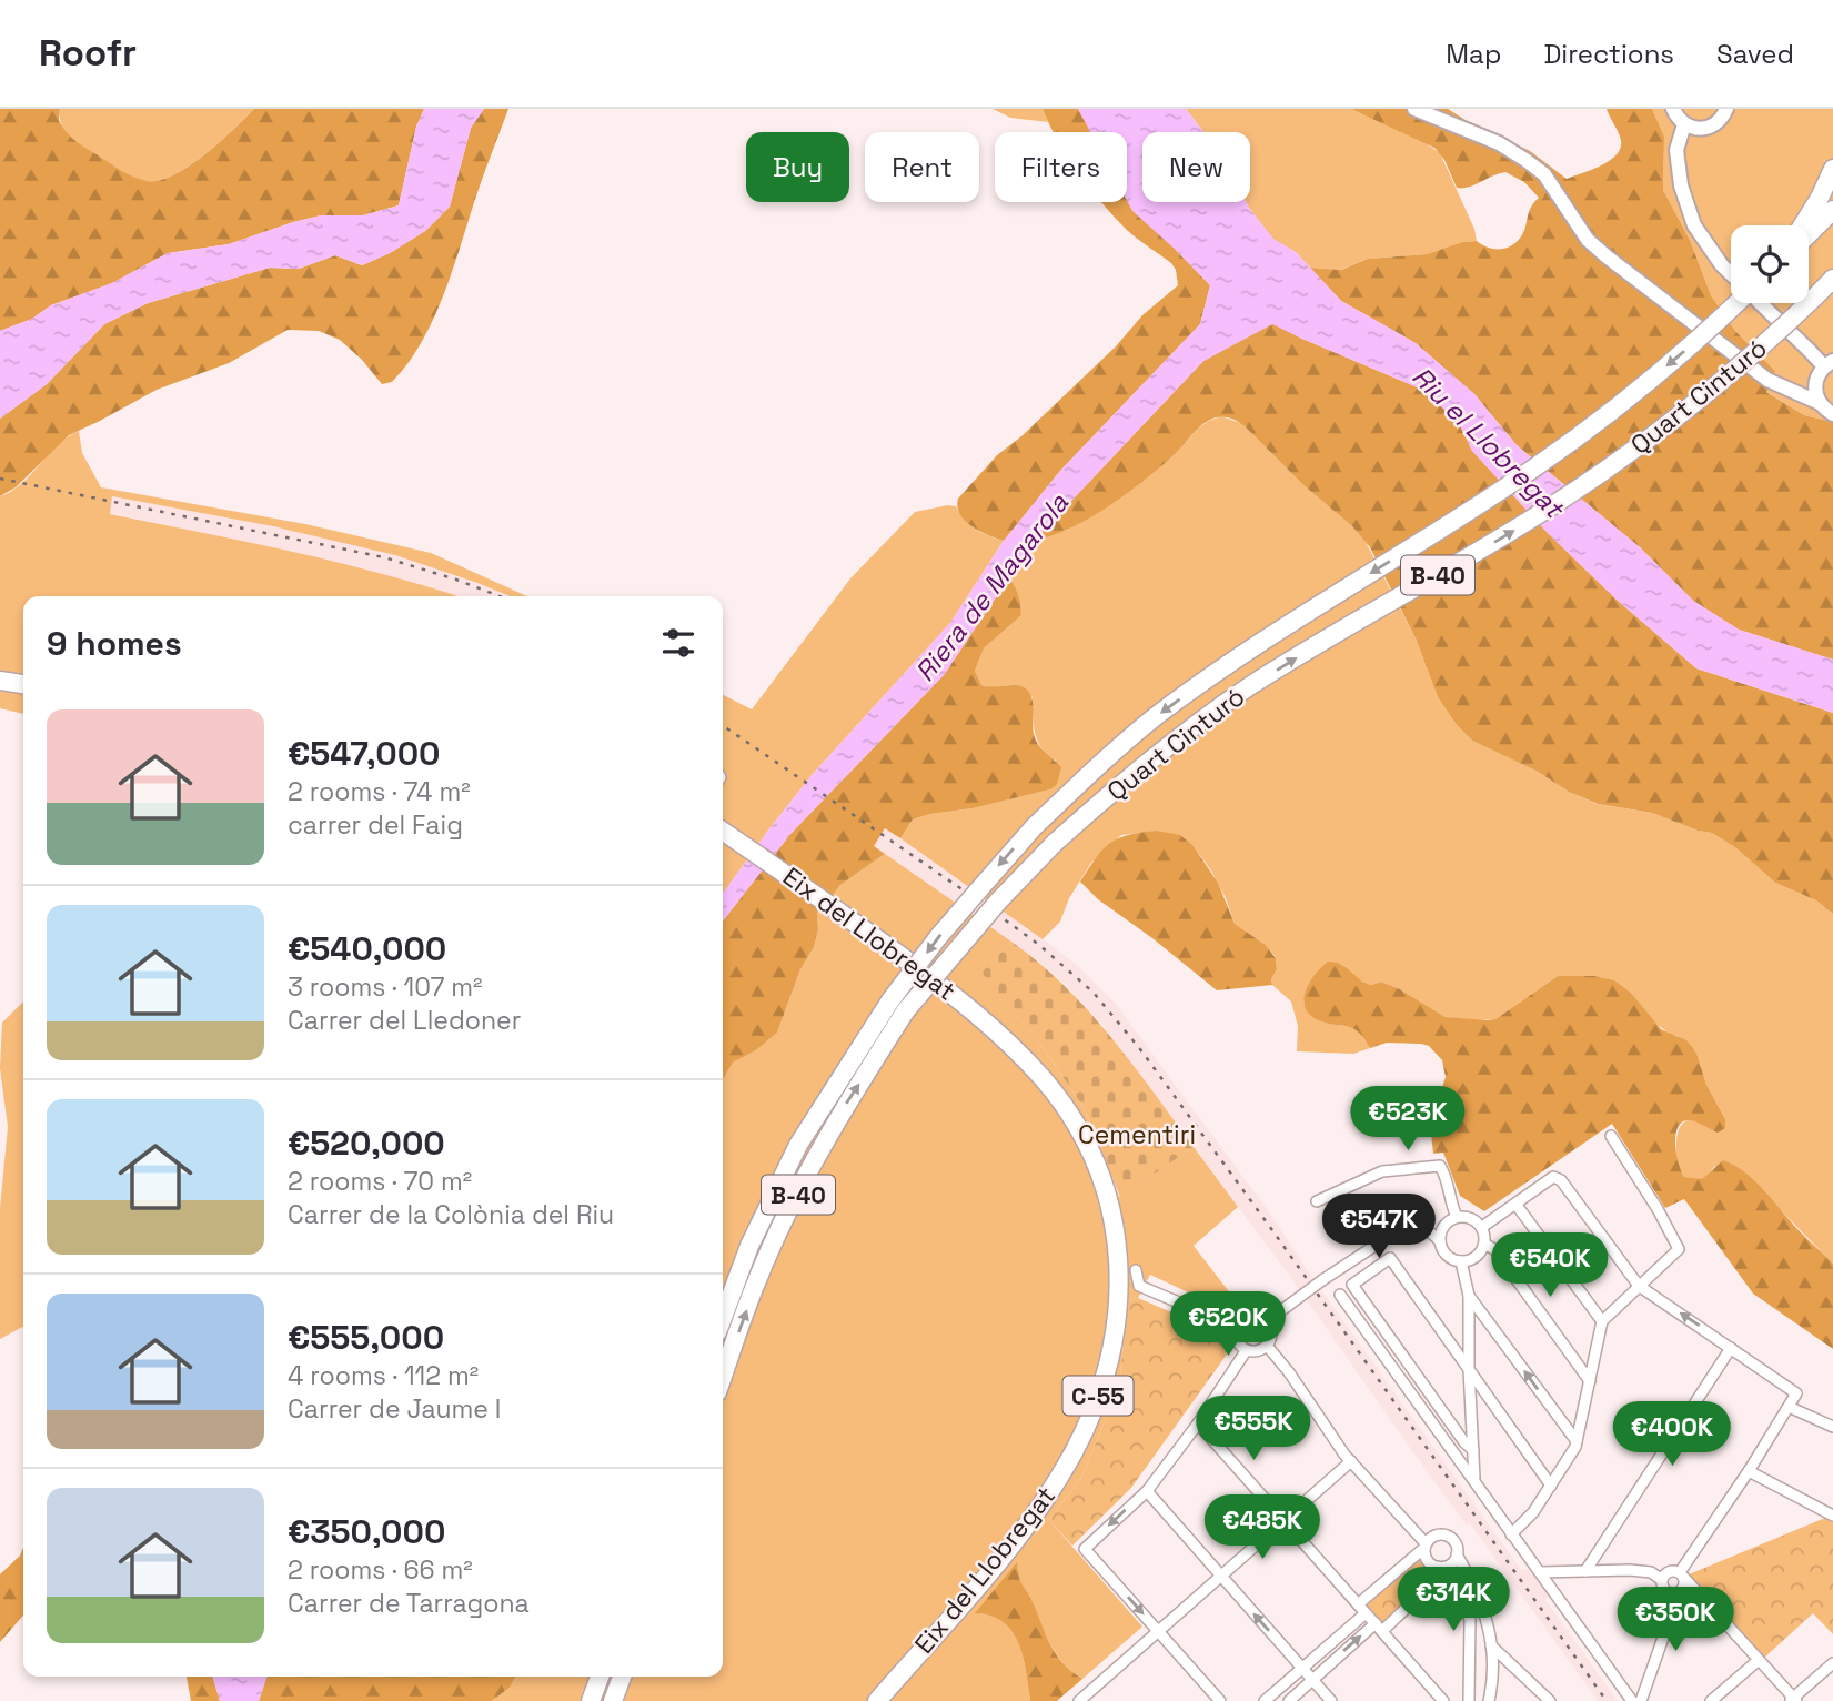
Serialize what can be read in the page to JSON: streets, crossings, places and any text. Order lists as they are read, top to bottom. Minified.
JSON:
{"streets":{"highway":["Quart Cinturó","B-40","Eix del Llobregat","C-55"]},"water":["Riu el Llobregat","Riera de Magarola"],"parks":["Cementiri"],"page":{"header":"Roofr","nav":["Map","Directions","Saved"],"chip":["Buy","Rent","Filters","New"],"heading":"9 homes","list":[{"name":"€547,000","note":"2 rooms · 74 m² · carrer del Faig"},{"name":"€540,000","note":"3 rooms · 107 m² · Carrer del Lledoner"},{"name":"€520,000","note":"2 rooms · 70 m² · Carrer de la Colònia del Riu"},{"name":"€555,000","note":"4 rooms · 112 m² · Carrer de Jaume I"},{"name":"€350,000","note":"2 rooms · 66 m² · Carrer de Tarragona"}],"price":["€523K","€547K","€540K","€520K","€555K","€400K","€485K","€314K","€350K"]}}
